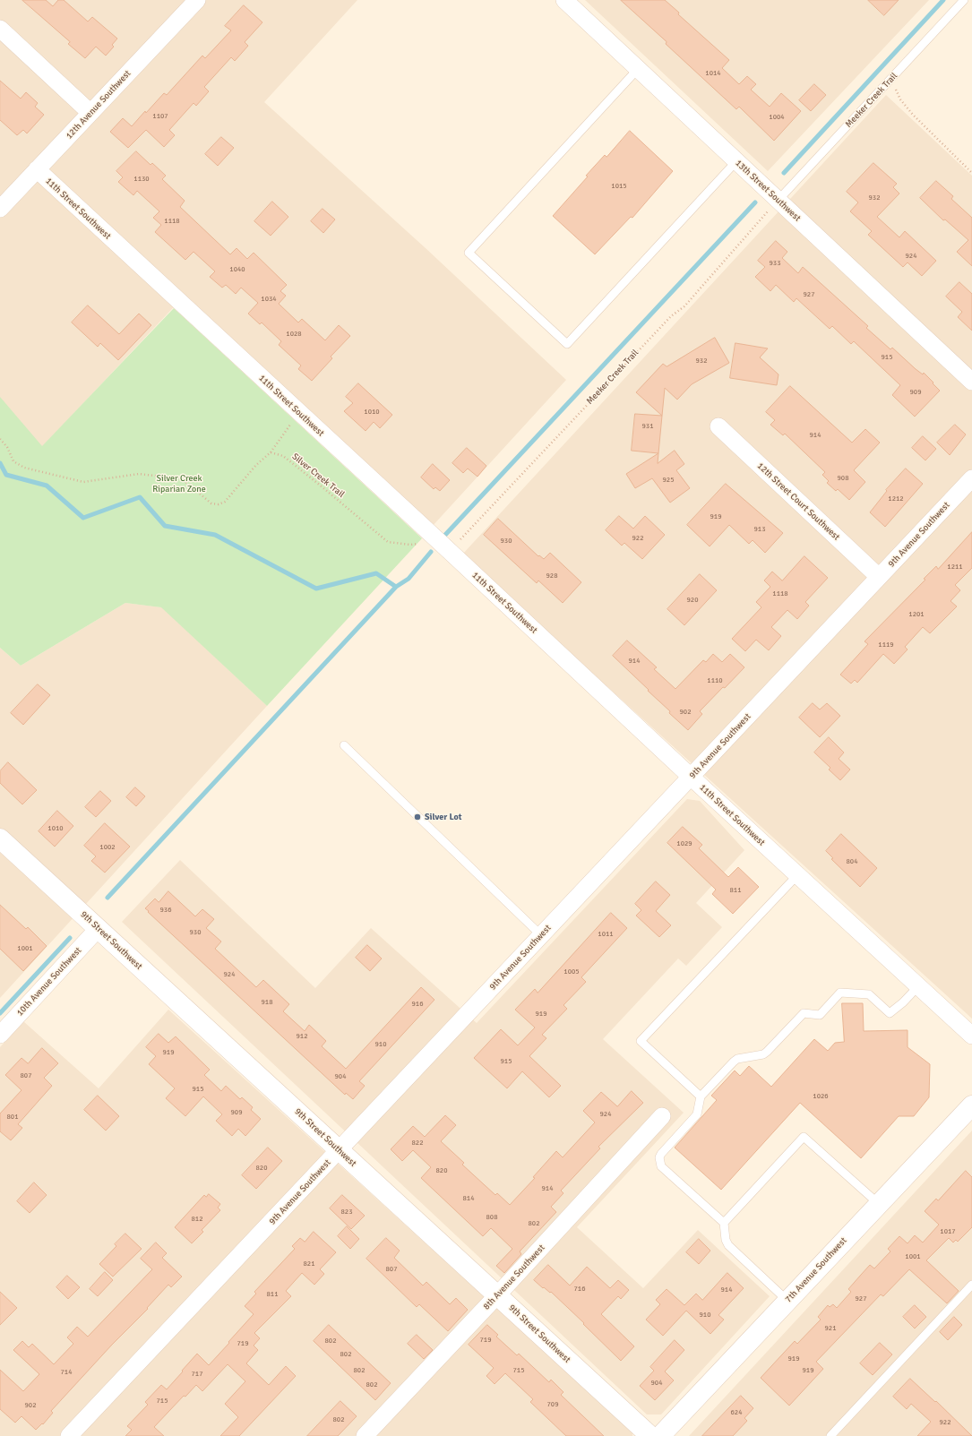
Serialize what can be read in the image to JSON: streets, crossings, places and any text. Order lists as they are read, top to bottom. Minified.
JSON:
{"streets":{"street":["12th Avenue Southwest","13th Street Southwest","11th Street Southwest","12th Street Court Southwest","9th Avenue Southwest","9th Street Southwest","10th Avenue Southwest","7th Avenue Southwest","8th Avenue Southwest"],"lane":["Meeker Creek Trail"],"path":["Silver Creek Trail"]},"crossings":[["Meeker Creek Trail","13th Street Southwest"],["12th Avenue Southwest","11th Street Southwest"],["11th Street Southwest","9th Avenue Southwest"],["12th Street Court Southwest","9th Avenue Southwest"],["9th Avenue Southwest","9th Street Southwest"],["9th Street Southwest","10th Avenue Southwest"],["9th Street Southwest","8th Avenue Southwest"]],"parks":["Silver Creek Riparian Zone"],"places":["Silver Lot"],"house_numbers":["1014","1107","1004","1130","1015","932","1118","924","933","1040","927","1034","1028","915","932","909","1010","931","914","908","925","1212","919","913","922","930","1211","928","1118","920","1201","1119","914","1110","902","1010","1029","1002","804","811","936","930","1011","1001","1005","924","918","916","919","912","910","919","915","807","904","915","1026","909","924","801","822","820","820","914","814","823","808","812","802","1017","1001","821","807","716","914","811","927","910","921","719","802","719","802","919","802","715","919","714","717","904","802","715","709","902","624","802","922"]}
